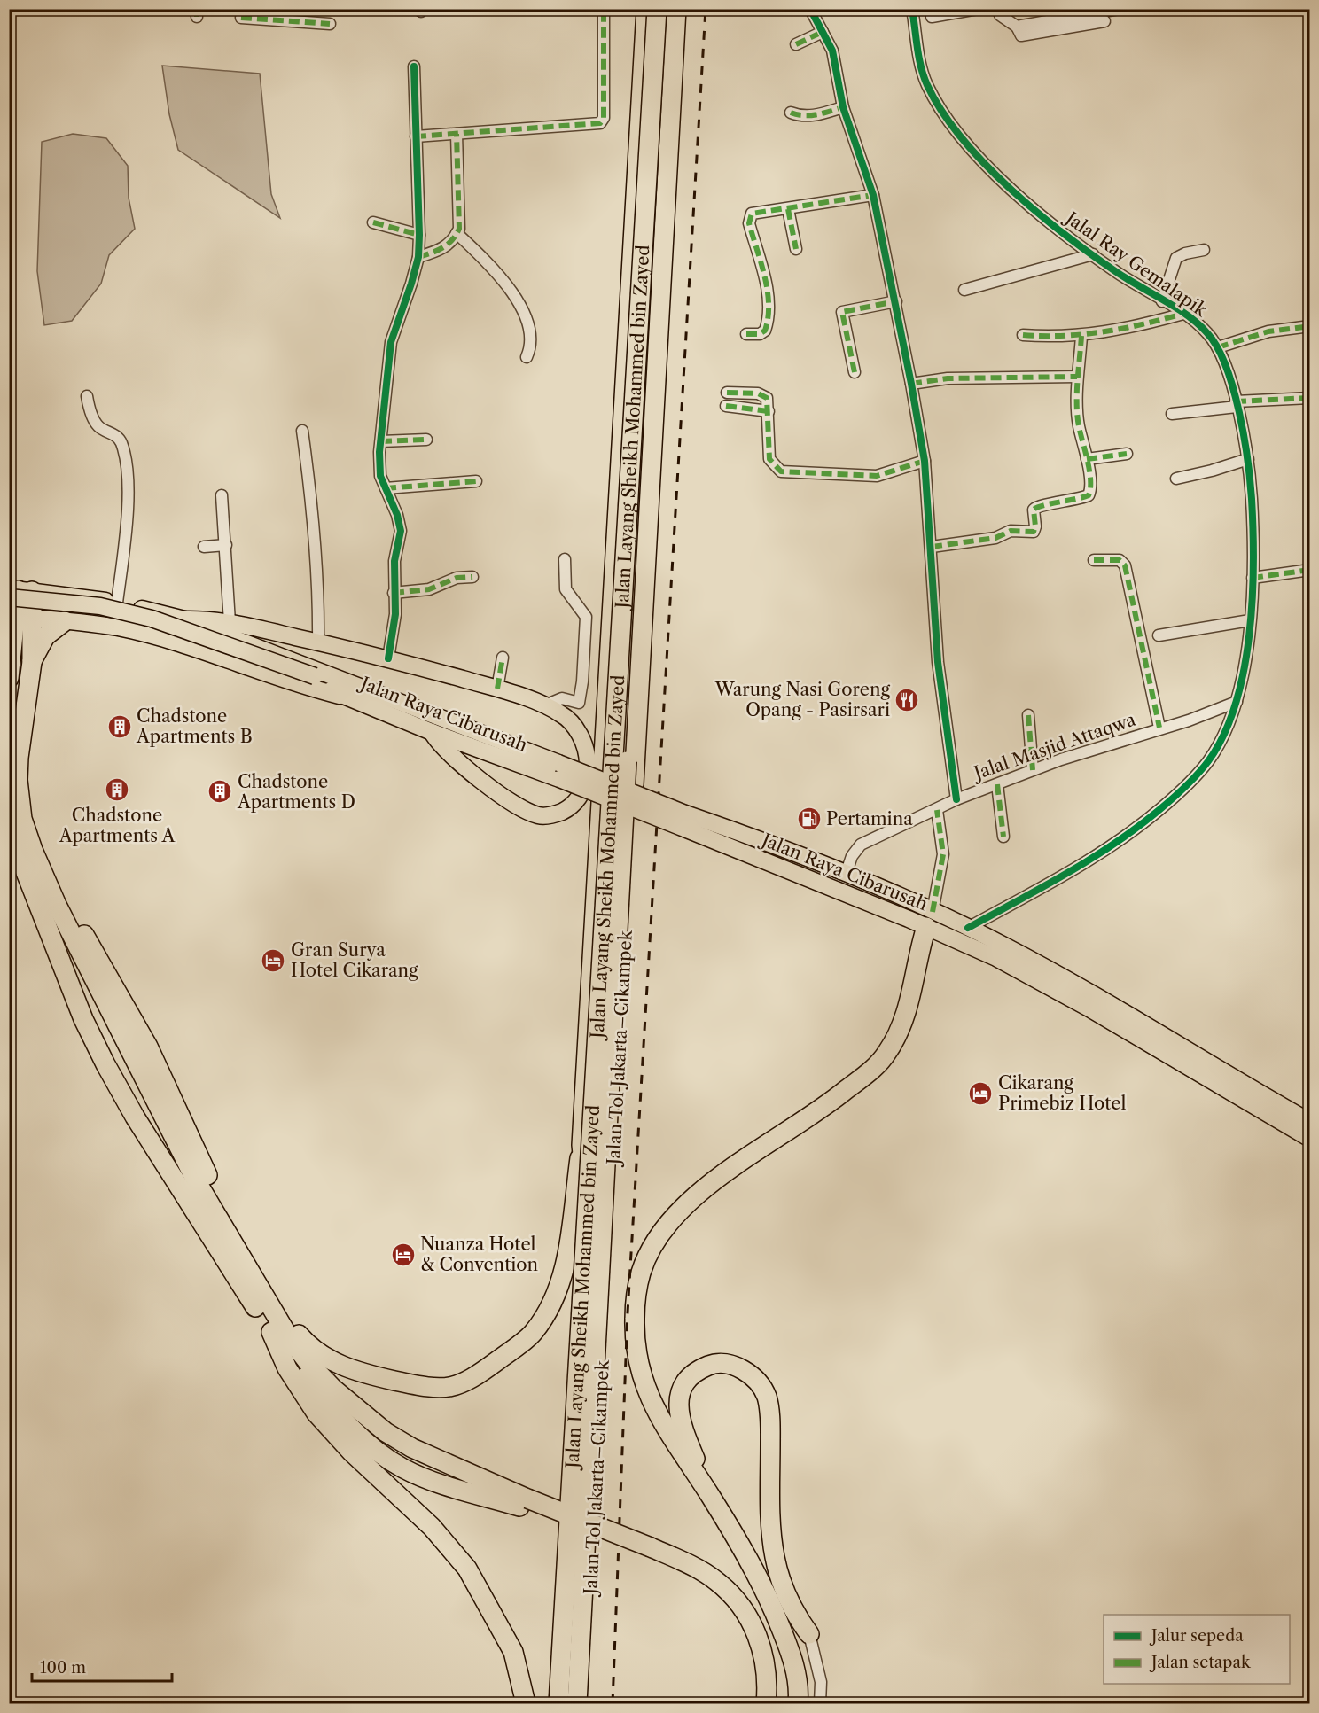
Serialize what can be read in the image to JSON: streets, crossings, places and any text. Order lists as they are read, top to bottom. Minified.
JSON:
{"streets":{"highway":["Jalan Layang Sheikh Mohammed bin Zayed","Jalan Tol Jakarta–Cikampek"],"main road":["Jalan Raya Cibarusah"],"street":["Jalal Ray Gemalapik","Jalal Masjid Attaqwa"]},"crossings":[["Jalal Ray Gemalapik","Jalan Raya Cibarusah"],["Jalal Ray Gemalapik","Jalal Masjid Attaqwa"],["Jalan Layang Sheikh Mohammed bin Zayed","Jalan Tol Jakarta–Cikampek"],["Jalan Raya Cibarusah","Jalal Masjid Attaqwa"]],"places":{"restaurant":["Warung Nasi Goreng Opang - Pasirsari"],"building":["Chadstone Apartments B","Chadstone Apartments A","Chadstone Apartments D"],"fuel station":["Pertamina"],"hotel":["Gran Surya Hotel Cikarang","Cikarang Primebiz Hotel","Nuanza Hotel & Convention"]},"legend":["Jalur sepeda","Jalan setapak"],"scale_bar":"100 m"}
